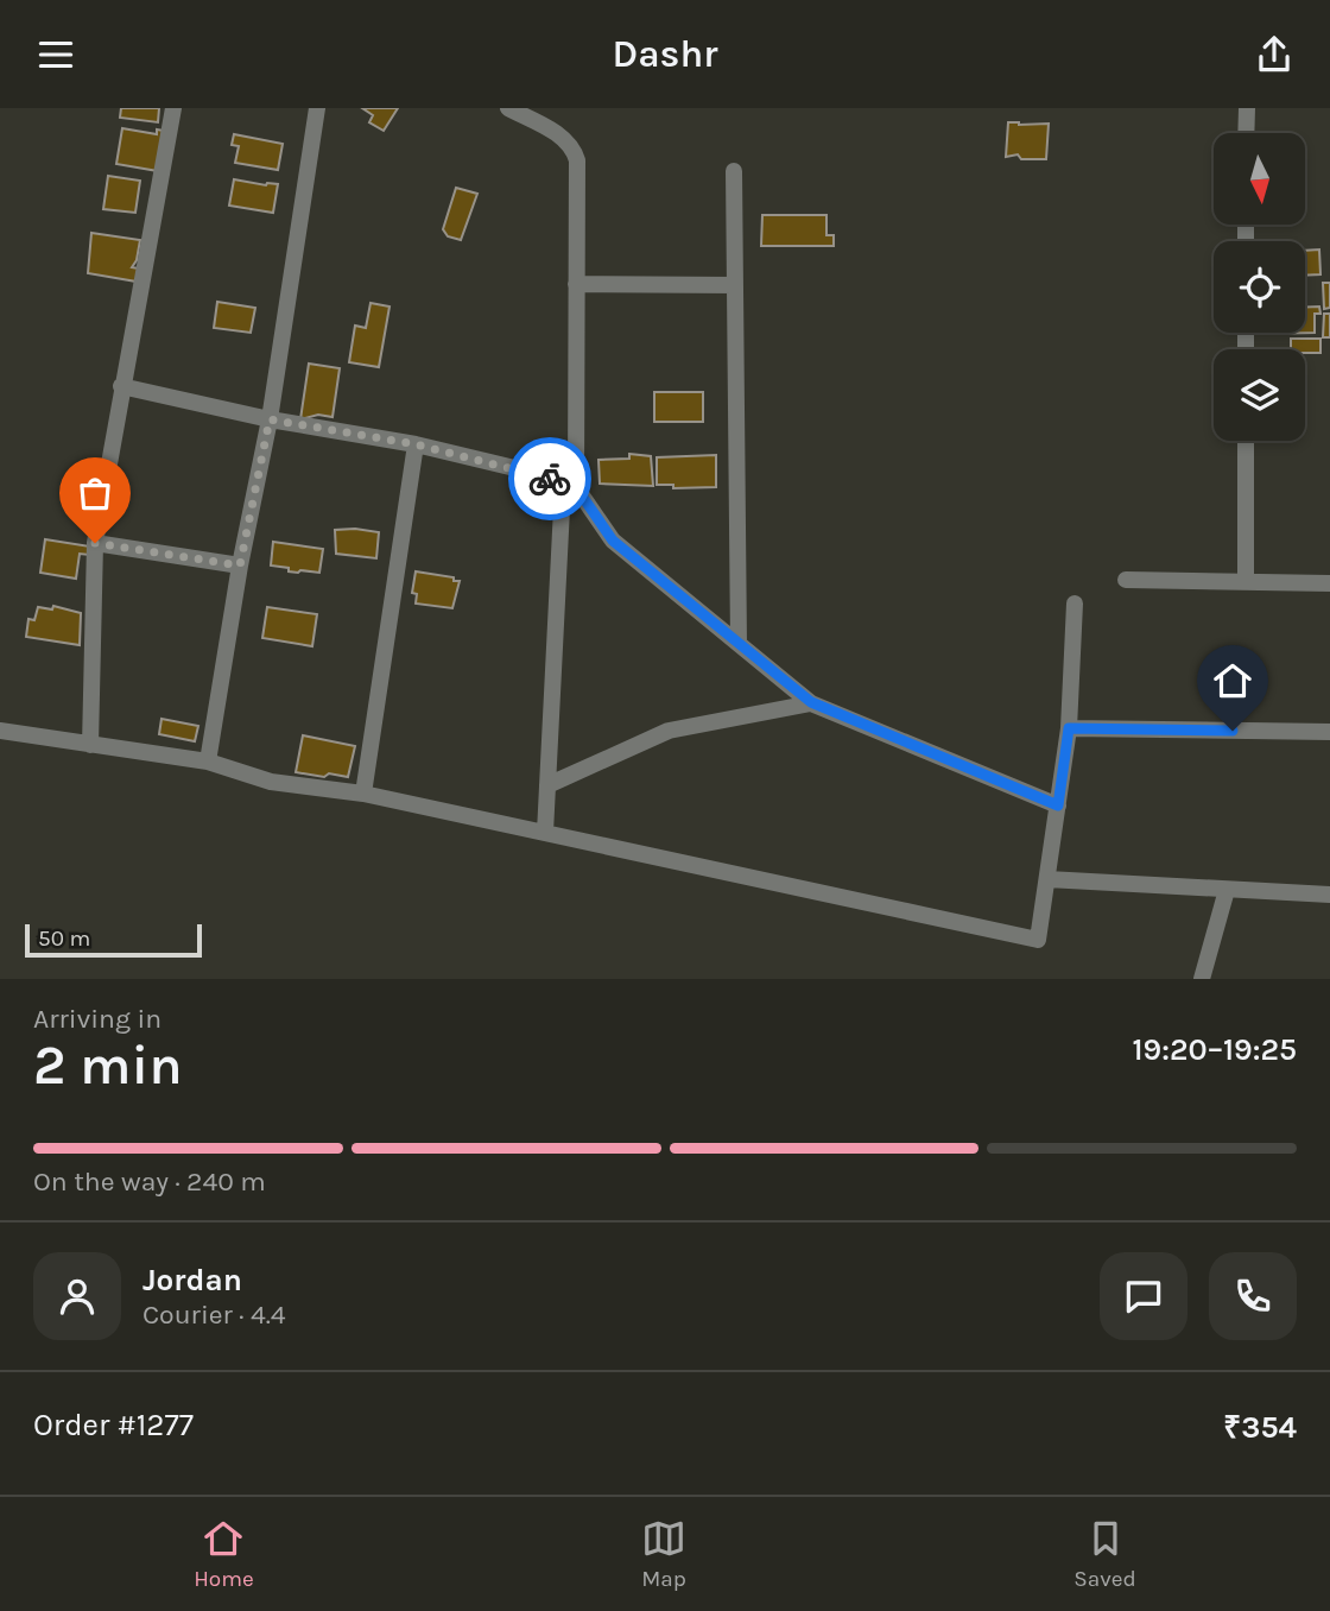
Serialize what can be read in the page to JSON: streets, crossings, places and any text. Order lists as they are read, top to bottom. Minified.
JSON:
{"scale_bar":"50 m","north":"bottom","page":{"header":"Dashr","scale":"50 m","heading":["2 min","Arriving in","19:20–19:25"],"panel":["Jordan","Courier · 4.4","Order #1277","₹354"],"bar":"On the way · 240 m","tabs":["Home","Map","Saved"]}}
